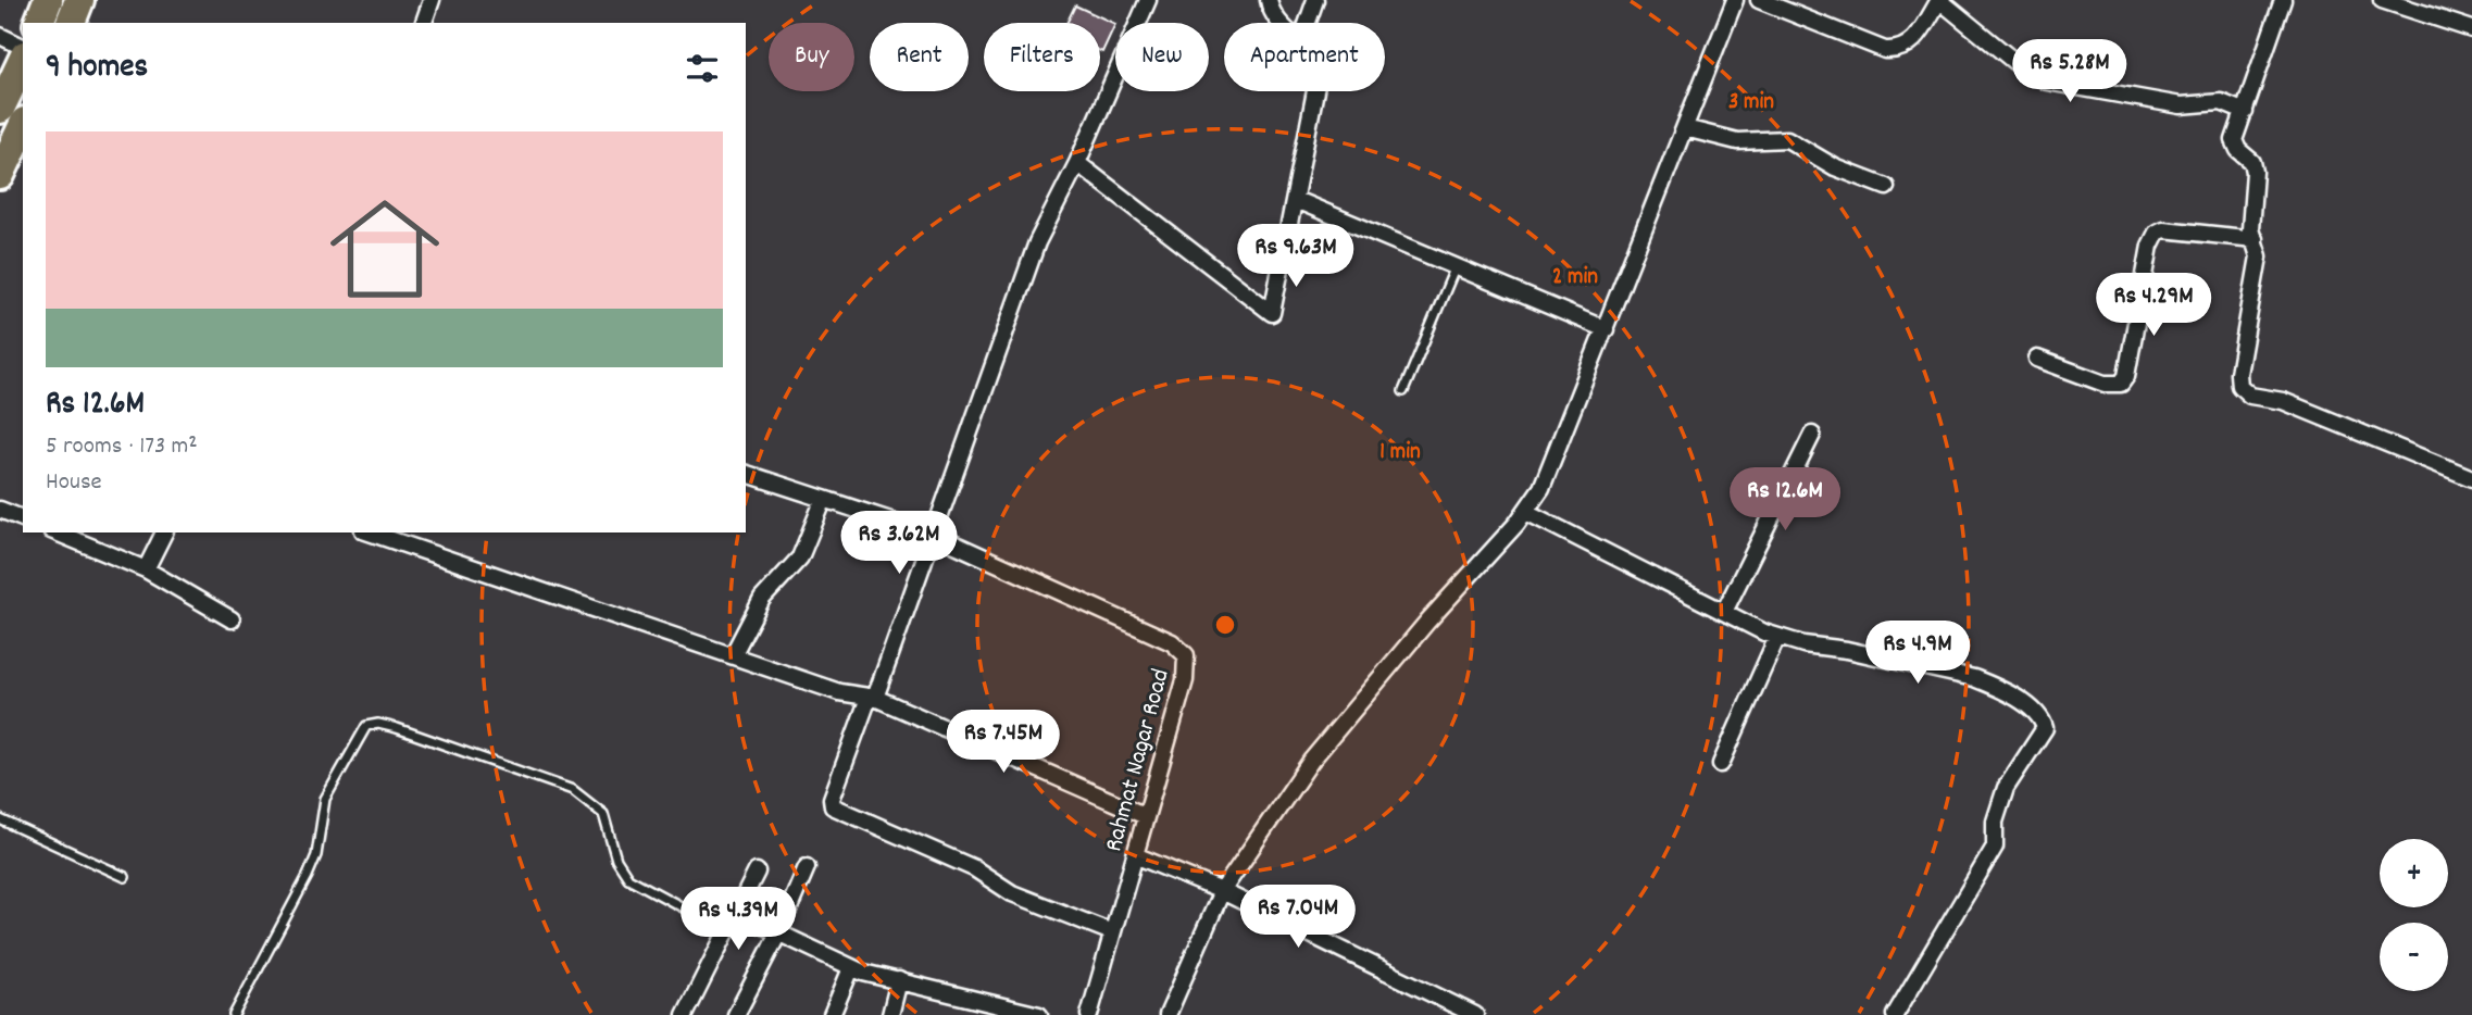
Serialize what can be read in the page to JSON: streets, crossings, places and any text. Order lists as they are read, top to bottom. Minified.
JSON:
{"streets":{"street":["Rahmat Nagar Road"]},"page":{"chip":["Buy","Rent","Filters","New","Apartment"],"heading":"9 homes","price":["Rs 5.28M","Rs 9.63M","Rs 4.29M","Rs 12.6M","Rs 3.62M","Rs 4.9M","Rs 7.45M","Rs 7.04M","Rs 4.39M"],"list":[{"name":"Rs 12.6M","note":"5 rooms · 173 m² · House"}],"map_buttons":["+","−"]},"rings":["3 min","2 min","1 min"]}
